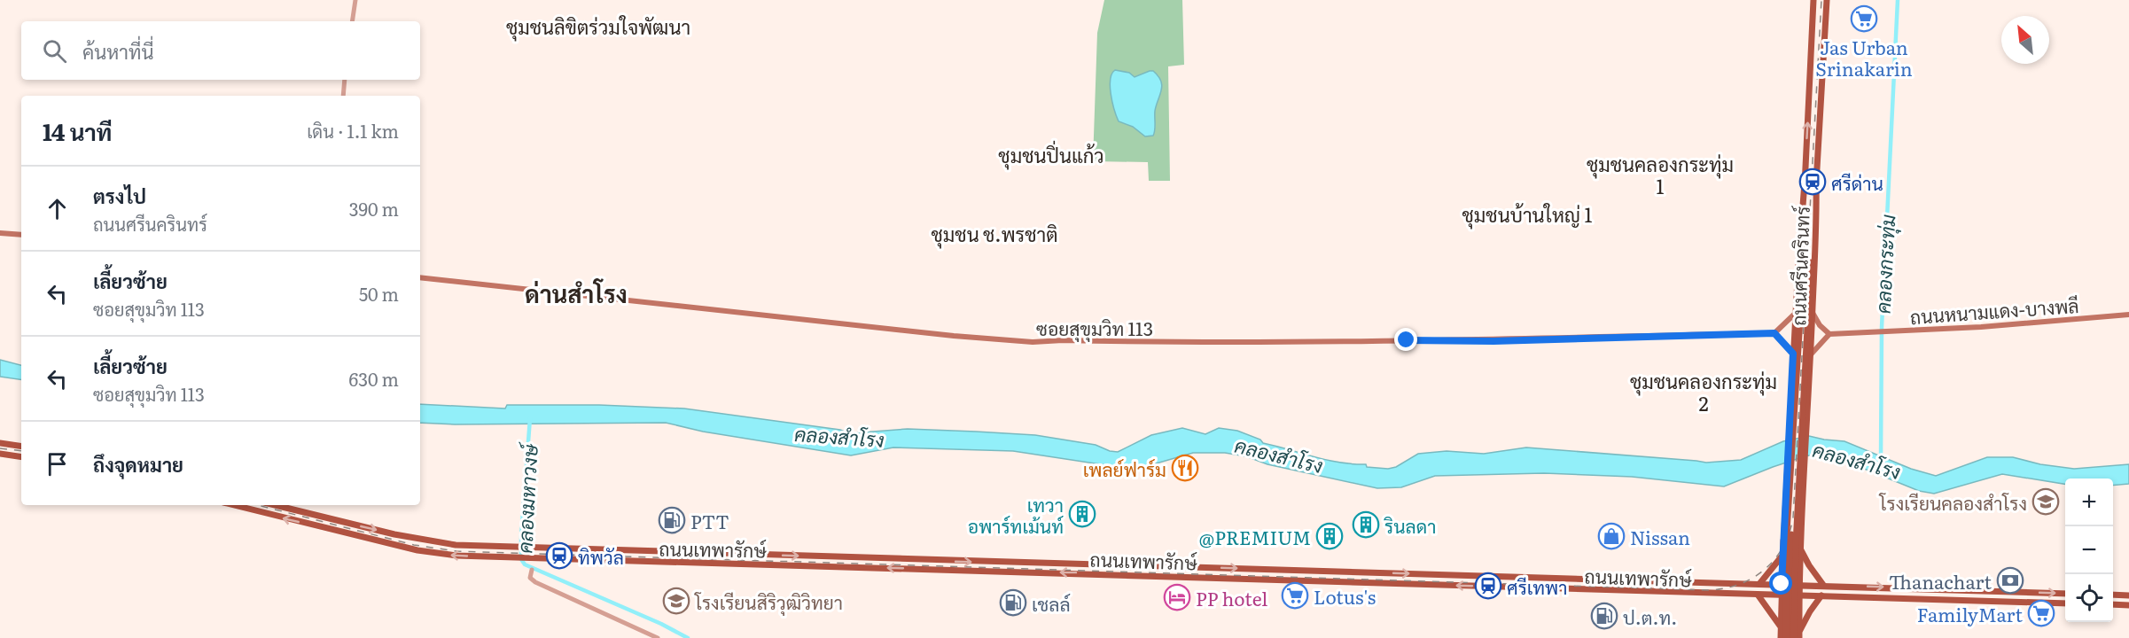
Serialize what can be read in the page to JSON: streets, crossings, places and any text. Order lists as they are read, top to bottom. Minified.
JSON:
{"streets":{"main road":["ถนนศรีนครินทร์","ถนนหนามแดง-บางพลี","ซอยสุขุมวิท 113","ถนนเทพารักษ์"]},"crossings":[["ถนนศรีนครินทร์","ถนนเทพารักษ์"]],"districts":["ชุมชนลิขิตร่วมใจพัฒนา","ชุมชนปิ่นแก้ว","ชุมชนคลองกระทุ่ม 1","ชุมชนบ้านใหญ่ 1","ชุมชน ช.พรชาติ","ด่านสำโรง","ชุมชนคลองกระทุ่ม 2"],"water":["คลองกระทุ่ม","คลองสำโรง","คลองมหาวงษ์"],"places":{"supermarket":["Jas Urban Srinakarin","Lotus's","FamilyMart"],"station":["ศรีด่าน","ทิพวัล","ศรีเทพา"],"restaurant":["เพลย์ฟาร์ม"],"school or university":["โรงเรียนคลองสำโรง","โรงเรียนสิริวุฒิวิทยา"],"building":["เทวา อพาร์ทเม้นท์","รินลดา","@PREMIUM"],"fuel station":["PTT","เชลล์","ป.ต.ท."],"shop":["Nissan"],"bank":["Thanachart"],"hotel":["PP hotel"]},"north":"top left","page":{"search":"ค้นหาที่นี่","heading":["14 นาที","เดิน · 1.1 km"],"list":[["ตรงไป","ถนนศรีนครินทร์","390 m"],["เลี้ยวซ้าย","ซอยสุขุมวิท 113","50 m"],["เลี้ยวซ้าย","ซอยสุขุมวิท 113","630 m"],"ถึงจุดหมาย"],"map_buttons":["+","−"]}}
